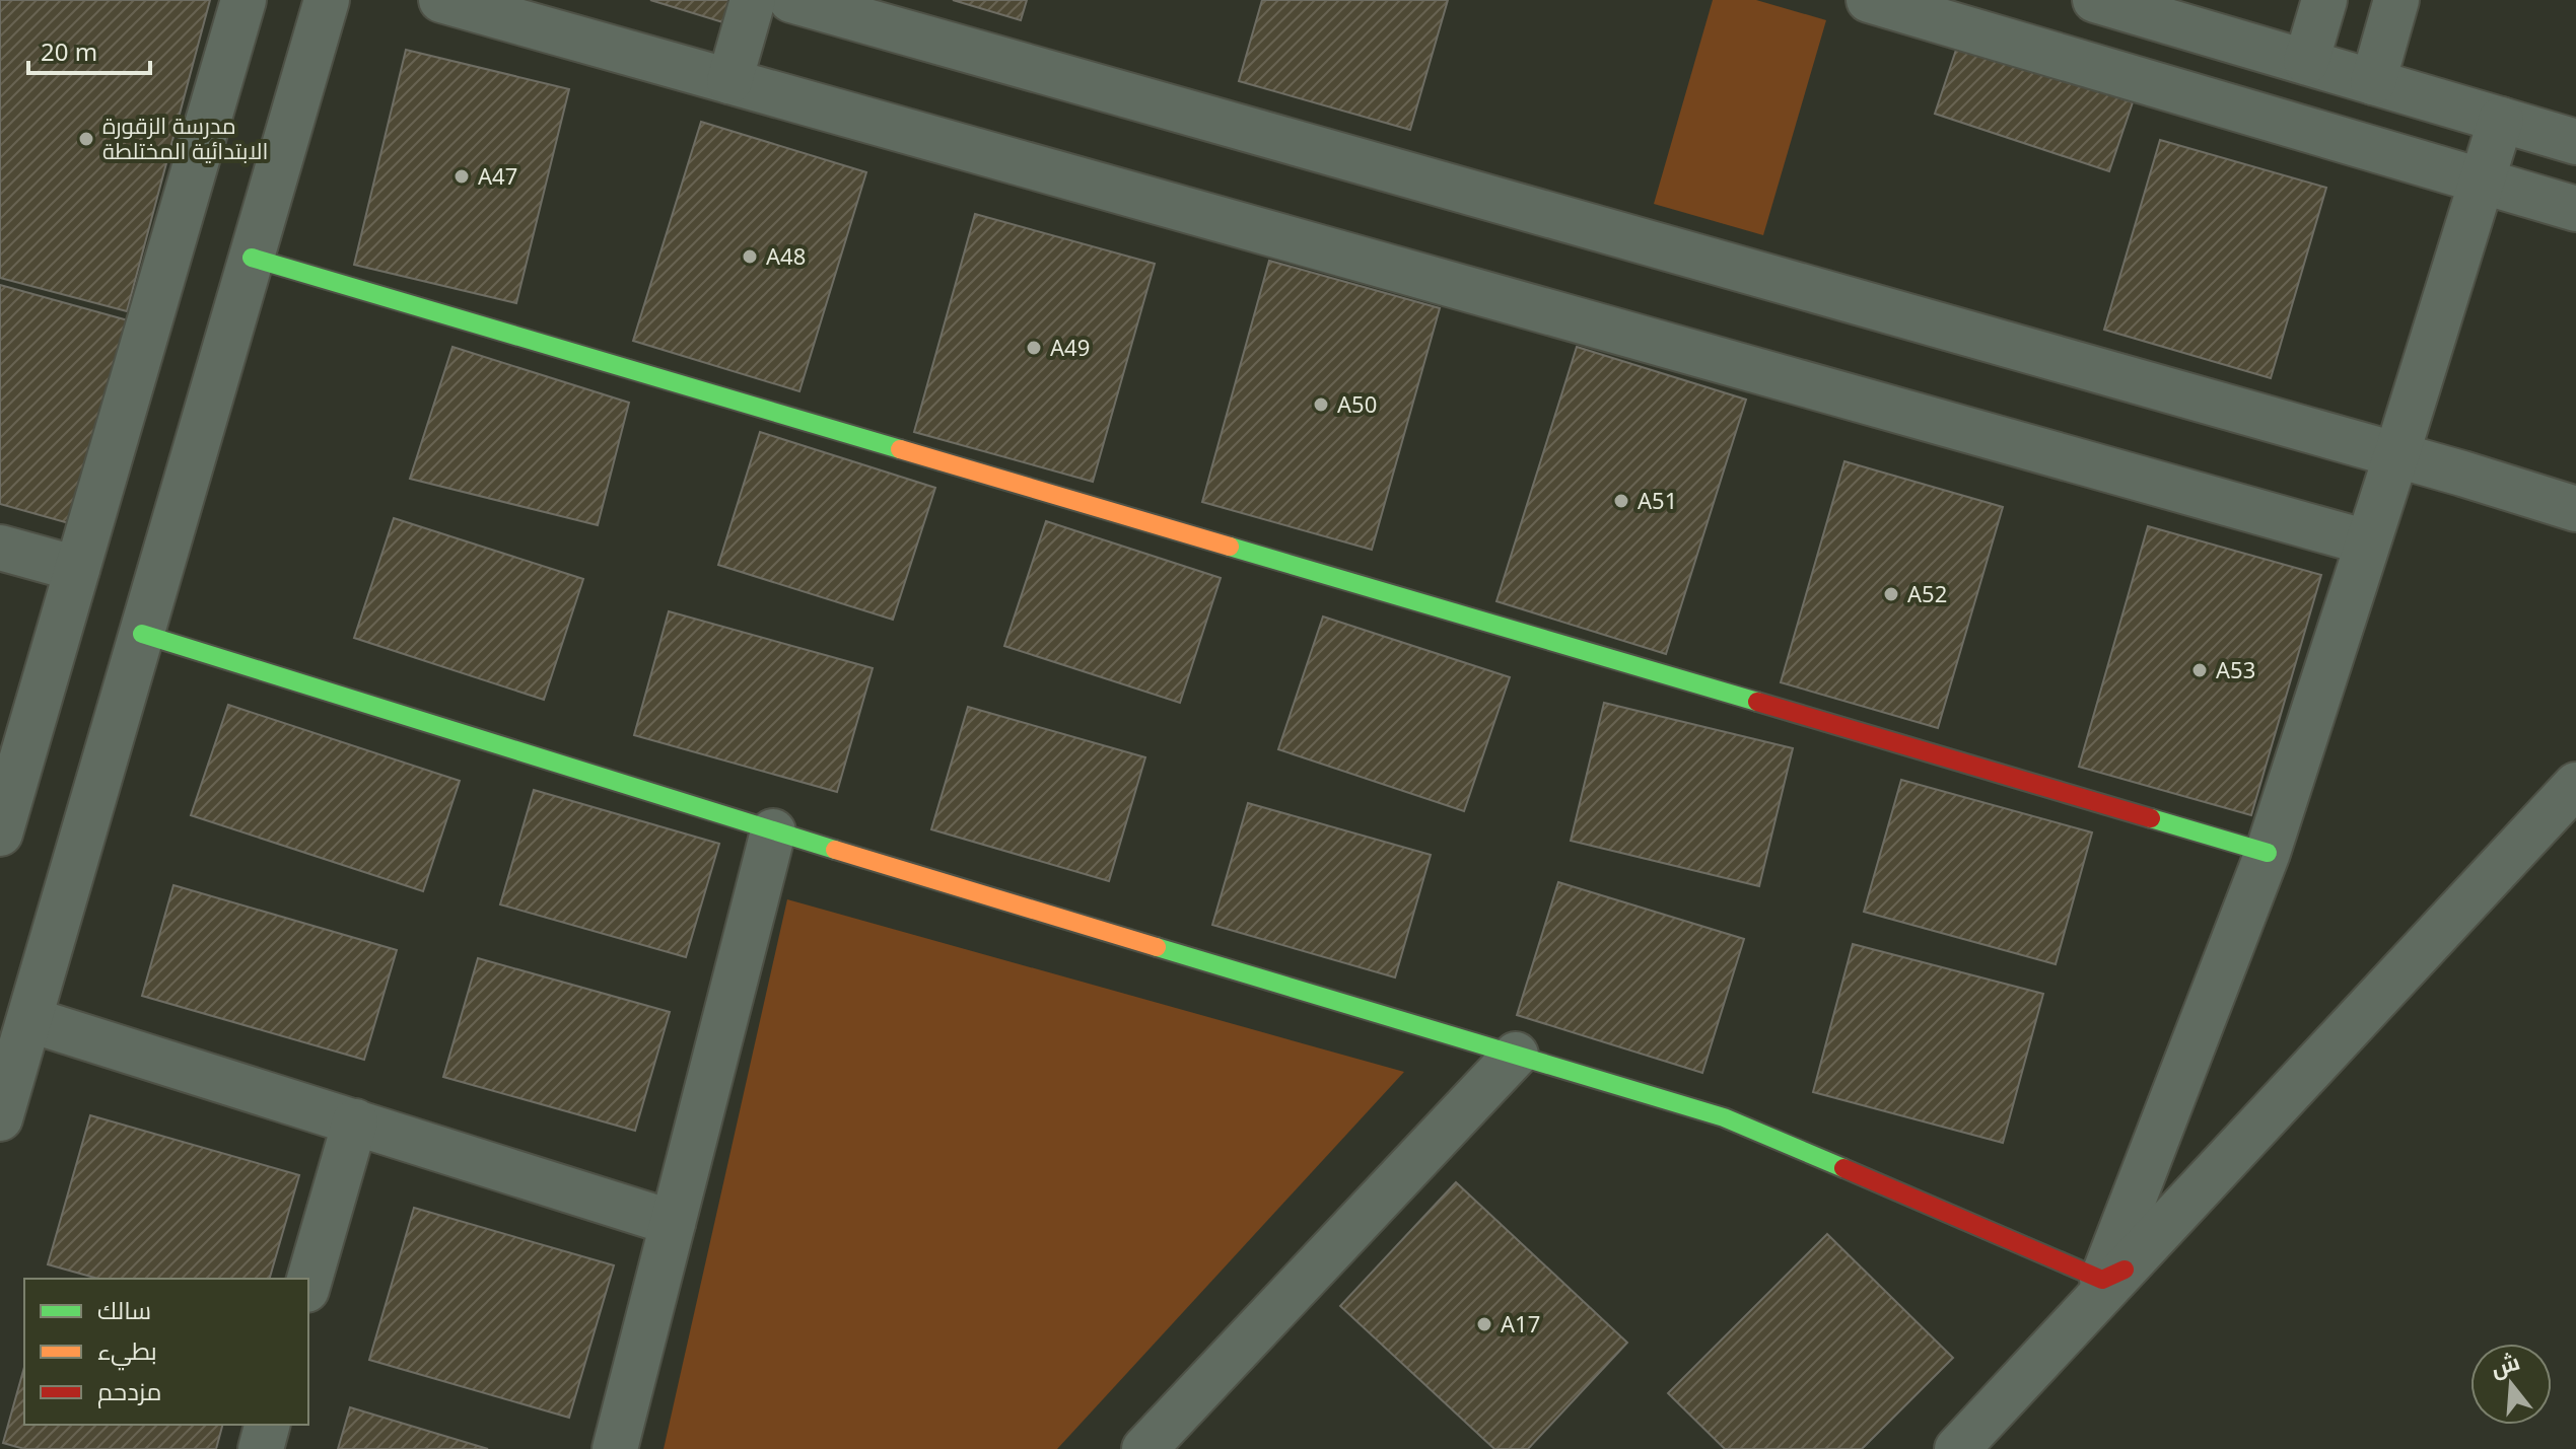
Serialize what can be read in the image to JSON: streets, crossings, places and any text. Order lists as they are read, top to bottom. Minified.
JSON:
{"places":["مدرسة الزقورة الابتدائية المختلطة","A47","A48","A49","A50","A51","A52","A53","A17"],"legend":["سالك","بطيء","مزدحم"],"scale_bar":"20 m","north":"top"}
